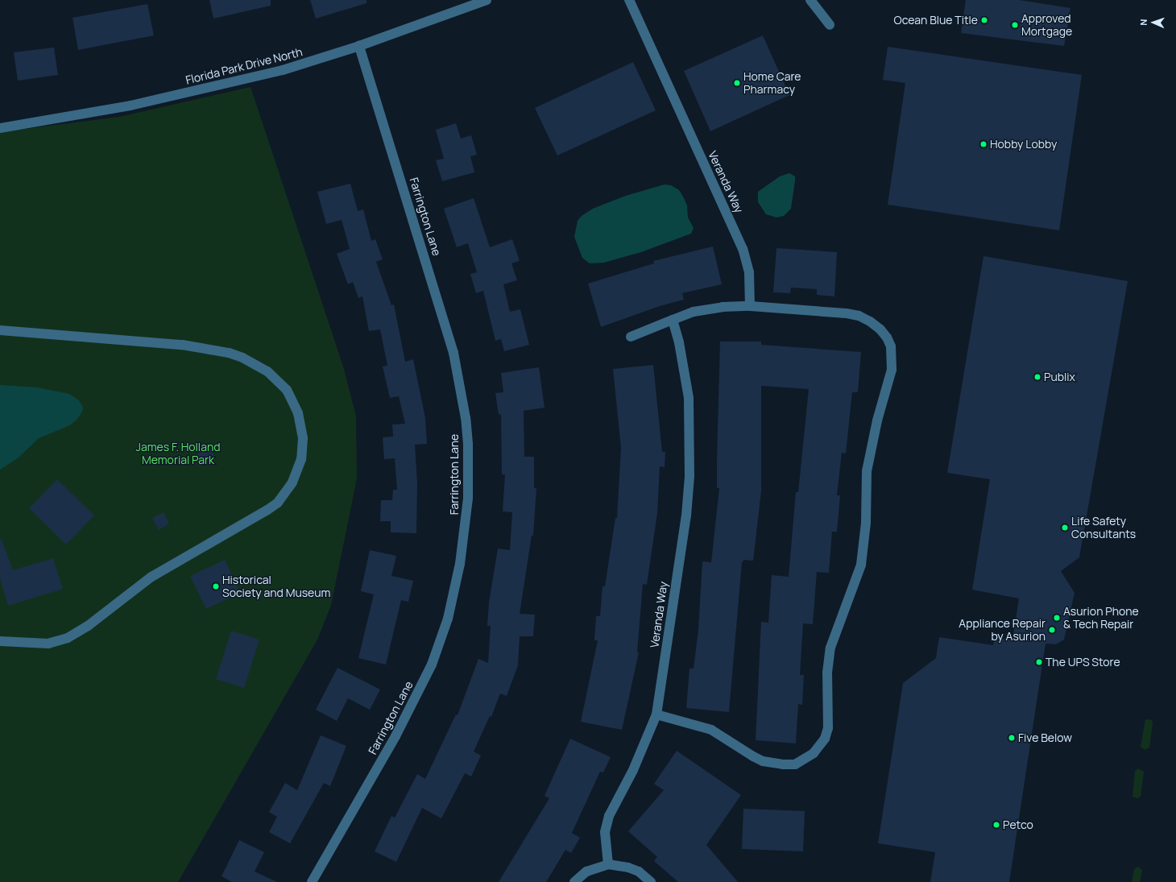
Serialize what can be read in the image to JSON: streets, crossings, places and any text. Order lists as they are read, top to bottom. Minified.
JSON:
{"streets":{"street":["Florida Park Drive North","Veranda Way","Farrington Lane"]},"crossings":[["Florida Park Drive North","Farrington Lane"]],"parks":["James F. Holland Memorial Park"],"places":["Ocean Blue Title","Approved Mortgage","Home Care Pharmacy","Hobby Lobby","Publix","Life Safety Consultants","Historical Society and Museum","Asurion Phone & Tech Repair","Appliance Repair by Asurion","The UPS Store","Five Below","Petco"],"north":"left"}
